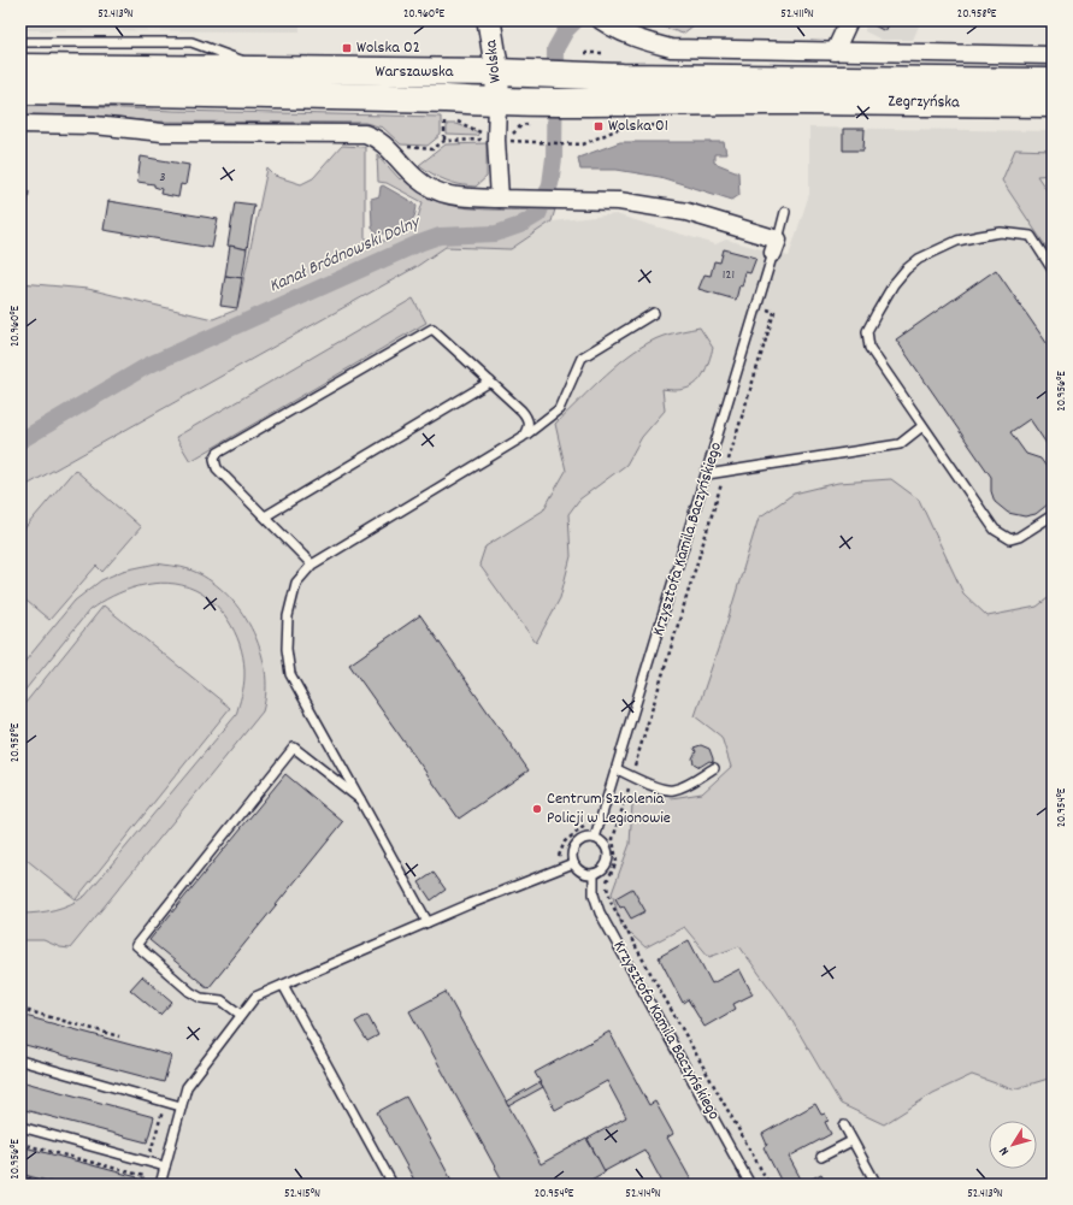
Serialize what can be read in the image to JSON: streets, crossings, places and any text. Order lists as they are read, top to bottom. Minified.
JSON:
{"streets":{"main road":["Warszawska","Zegrzyńska"],"street":["Wolska"],"lane":["Krzysztofa Kamila Baczyńskiego"]},"crossings":[["Wolska","Warszawska"],["Warszawska","Zegrzyńska"]],"water":["Kanał Bródnowski Dolny"],"places":{"transit":["Wolska 02","Wolska 01"],"other":["Centrum Szkolenia Policji w Legionowie"]},"house_numbers":["3","121"],"north":"bottom left","coordinates":["52.413°N","20.960°E","52.411°N","20.958°E","20.956°E","20.954°E","52.415°N","52.414°N"]}
